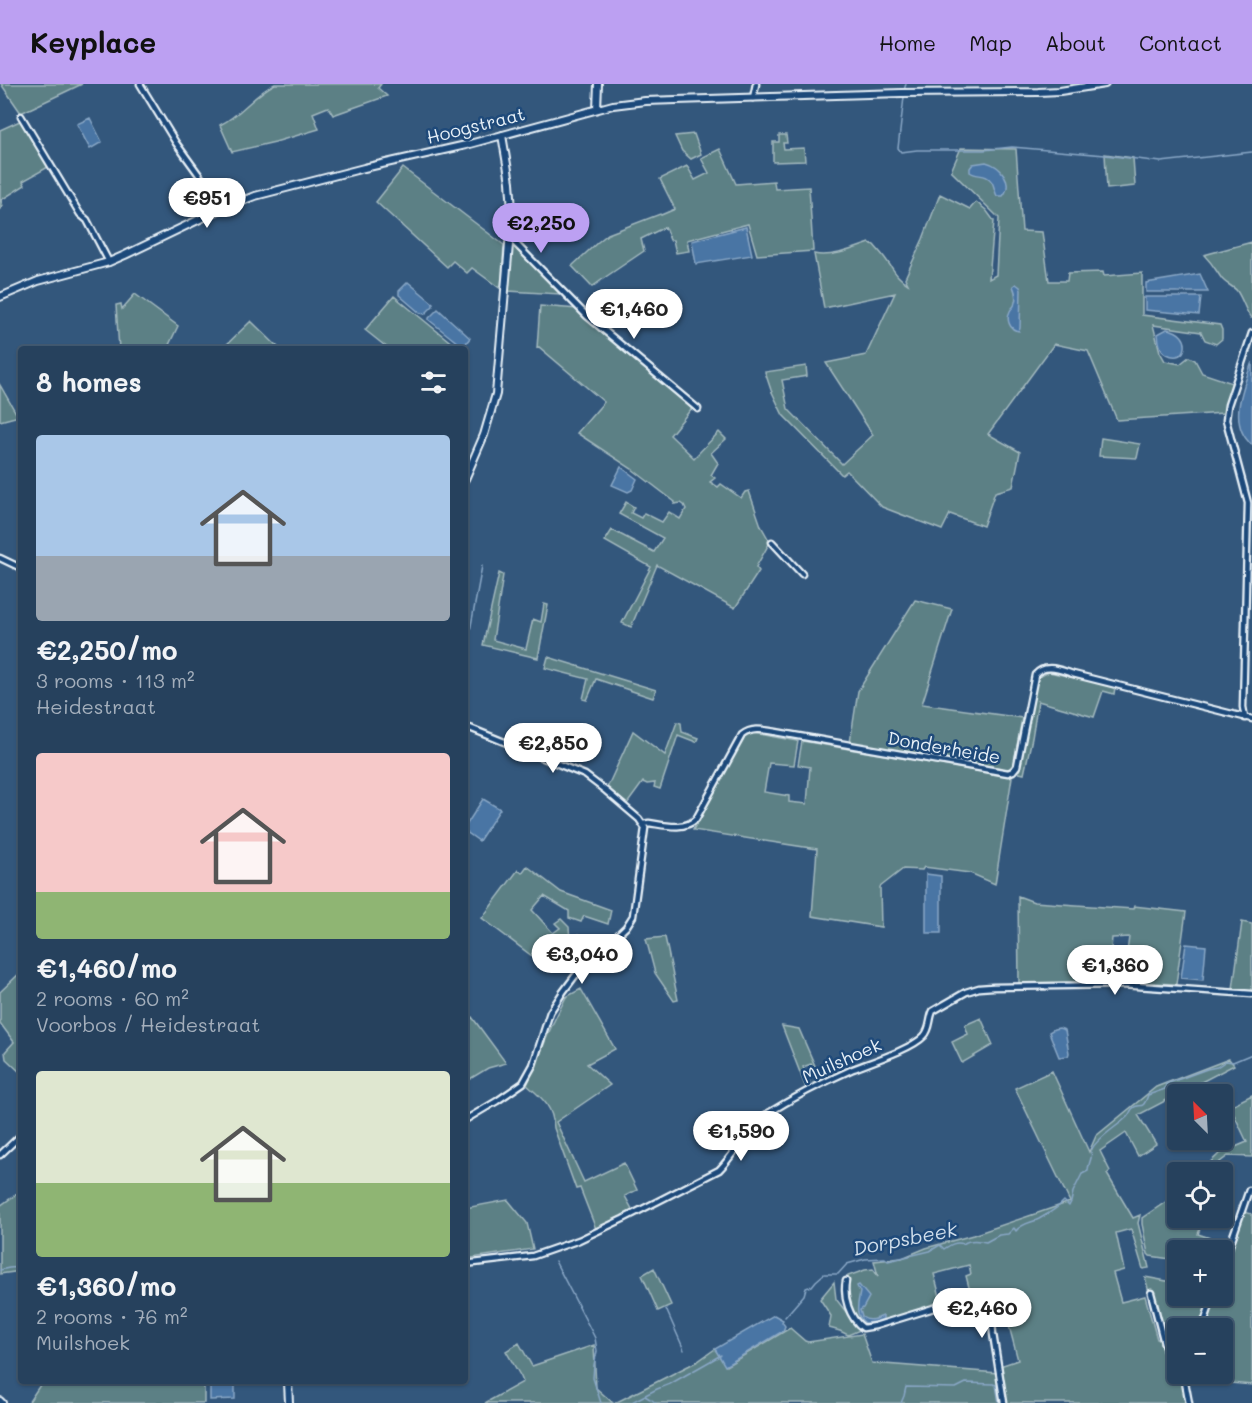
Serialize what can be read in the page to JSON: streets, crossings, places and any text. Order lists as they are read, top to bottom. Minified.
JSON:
{"streets":{"street":["Hoogstraat","Donderheide","Muilshoek"]},"water":["Dorpsbeek"],"north":"top left","page":{"header":"Keyplace","nav":["Home","Map","About","Contact"],"price":["€951","€2,250","€1,460","€2,850","€3,040","€1,360","€1,590","€2,460"],"heading":"8 homes","list":[{"name":"€2,250/mo","note":"3 rooms · 113 m² · Heidestraat"},{"name":"€1,460/mo","note":"2 rooms · 60 m² · Voorbos / Heidestraat"},{"name":"€1,360/mo","note":"2 rooms · 76 m² · Muilshoek"}],"map_buttons":["+","−"]}}
